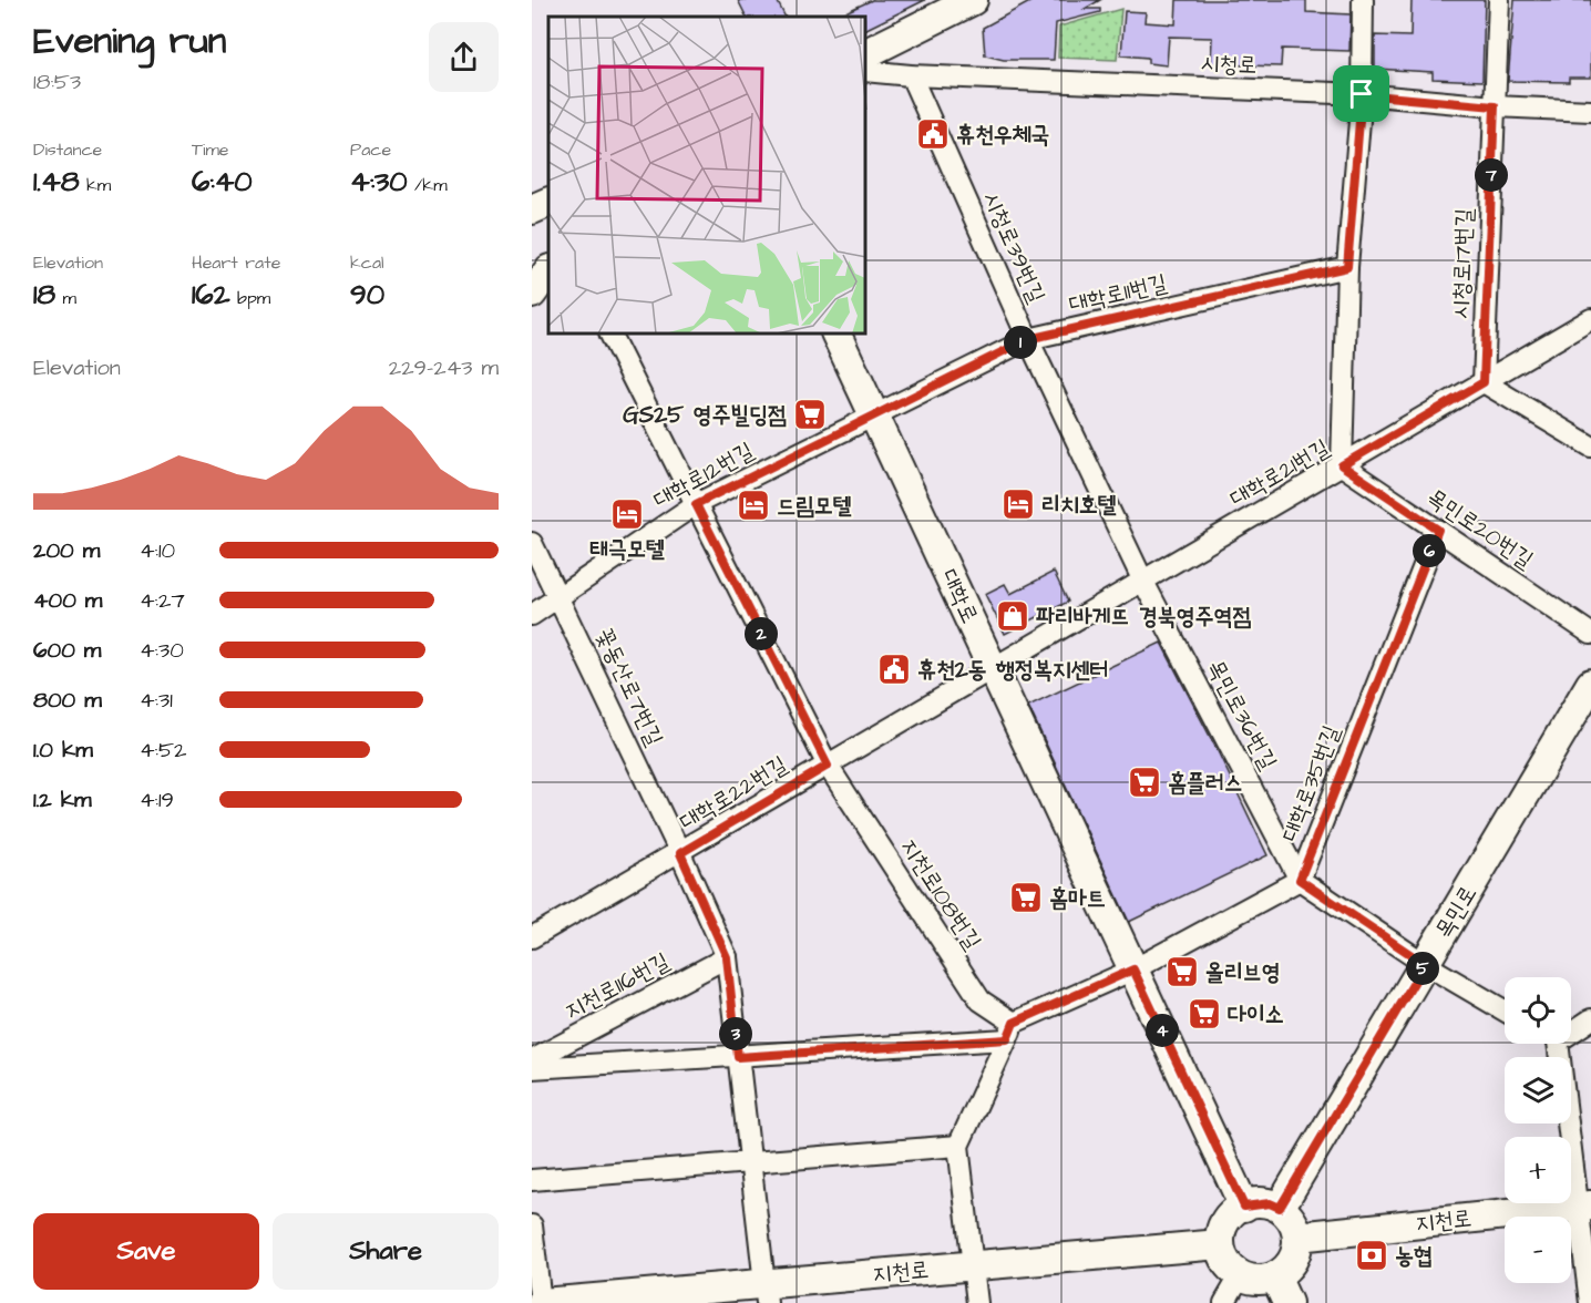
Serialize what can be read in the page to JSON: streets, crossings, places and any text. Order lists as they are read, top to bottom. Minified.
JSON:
{"streets":{"main road":["대학로","목민로","지천로"],"street":["시청로","시청로39번길","시청로17번길","대학로11번길","대학로21번길","대학로12번길","목민로20번길","꽃동산로7번길","목민로36번길","대학로35번길","대학로22번길","지천로108번길","지천로116번길"]},"crossings":[["시청로","시청로39번길"],["시청로","시청로17번길"],["시청로39번길","대학로11번길"],["시청로39번길","대학로21번길"],["시청로39번길","목민로36번길"],["시청로17번길","대학로21번길"],["대학로11번길","대학로12번길"],["대학로11번길","대학로"],["대학로21번길","목민로20번길"],["대학로21번길","대학로"],["대학로21번길","목민로36번길"],["대학로21번길","대학로22번길"],["대학로12번길","대학로"],["대학로12번길","꽃동산로7번길"],["대학로12번길","지천로108번길"],["목민로20번길","대학로35번길"],["대학로","대학로35번길"],["대학로","대학로22번길"],["대학로","목민로"],["대학로","지천로"],["꽃동산로7번길","대학로22번길"],["목민로36번길","대학로35번길"],["목민로36번길","목민로"],["대학로22번길","지천로108번길"],["목민로","지천로"]],"places":{"public building":["휴천우체국","휴천2동 행정복지센터"],"supermarket":["GS25 영주빌딩점","홈플러스","홈마트","올리브영","다이소"],"hotel":["리치호텔","드림모텔","태극모텔"],"shop":["파리바게뜨 경북영주역점"],"bank":["농협"]},"page":{"heading":["Evening run","18:53"],"stats":[["Distance","1.48 km"],["Time","6:40"],["Pace","4:30 /km"],["Elevation","18 m"],["Heart rate","162 bpm"],["kcal","90"]],"pins":["7","1","6","2","5","4","3"],"chart":["Elevation","229–243 m"],"list":[{"name":"200 m","note":"4:10"},{"name":"400 m","note":"4:27"},{"name":"600 m","note":"4:30"},{"name":"800 m","note":"4:31"},{"name":"1.0 km","note":"4:52"},{"name":"1.2 km","note":"4:19"}],"map_buttons":["+","−"],"buttons":["Save","Share"]}}
